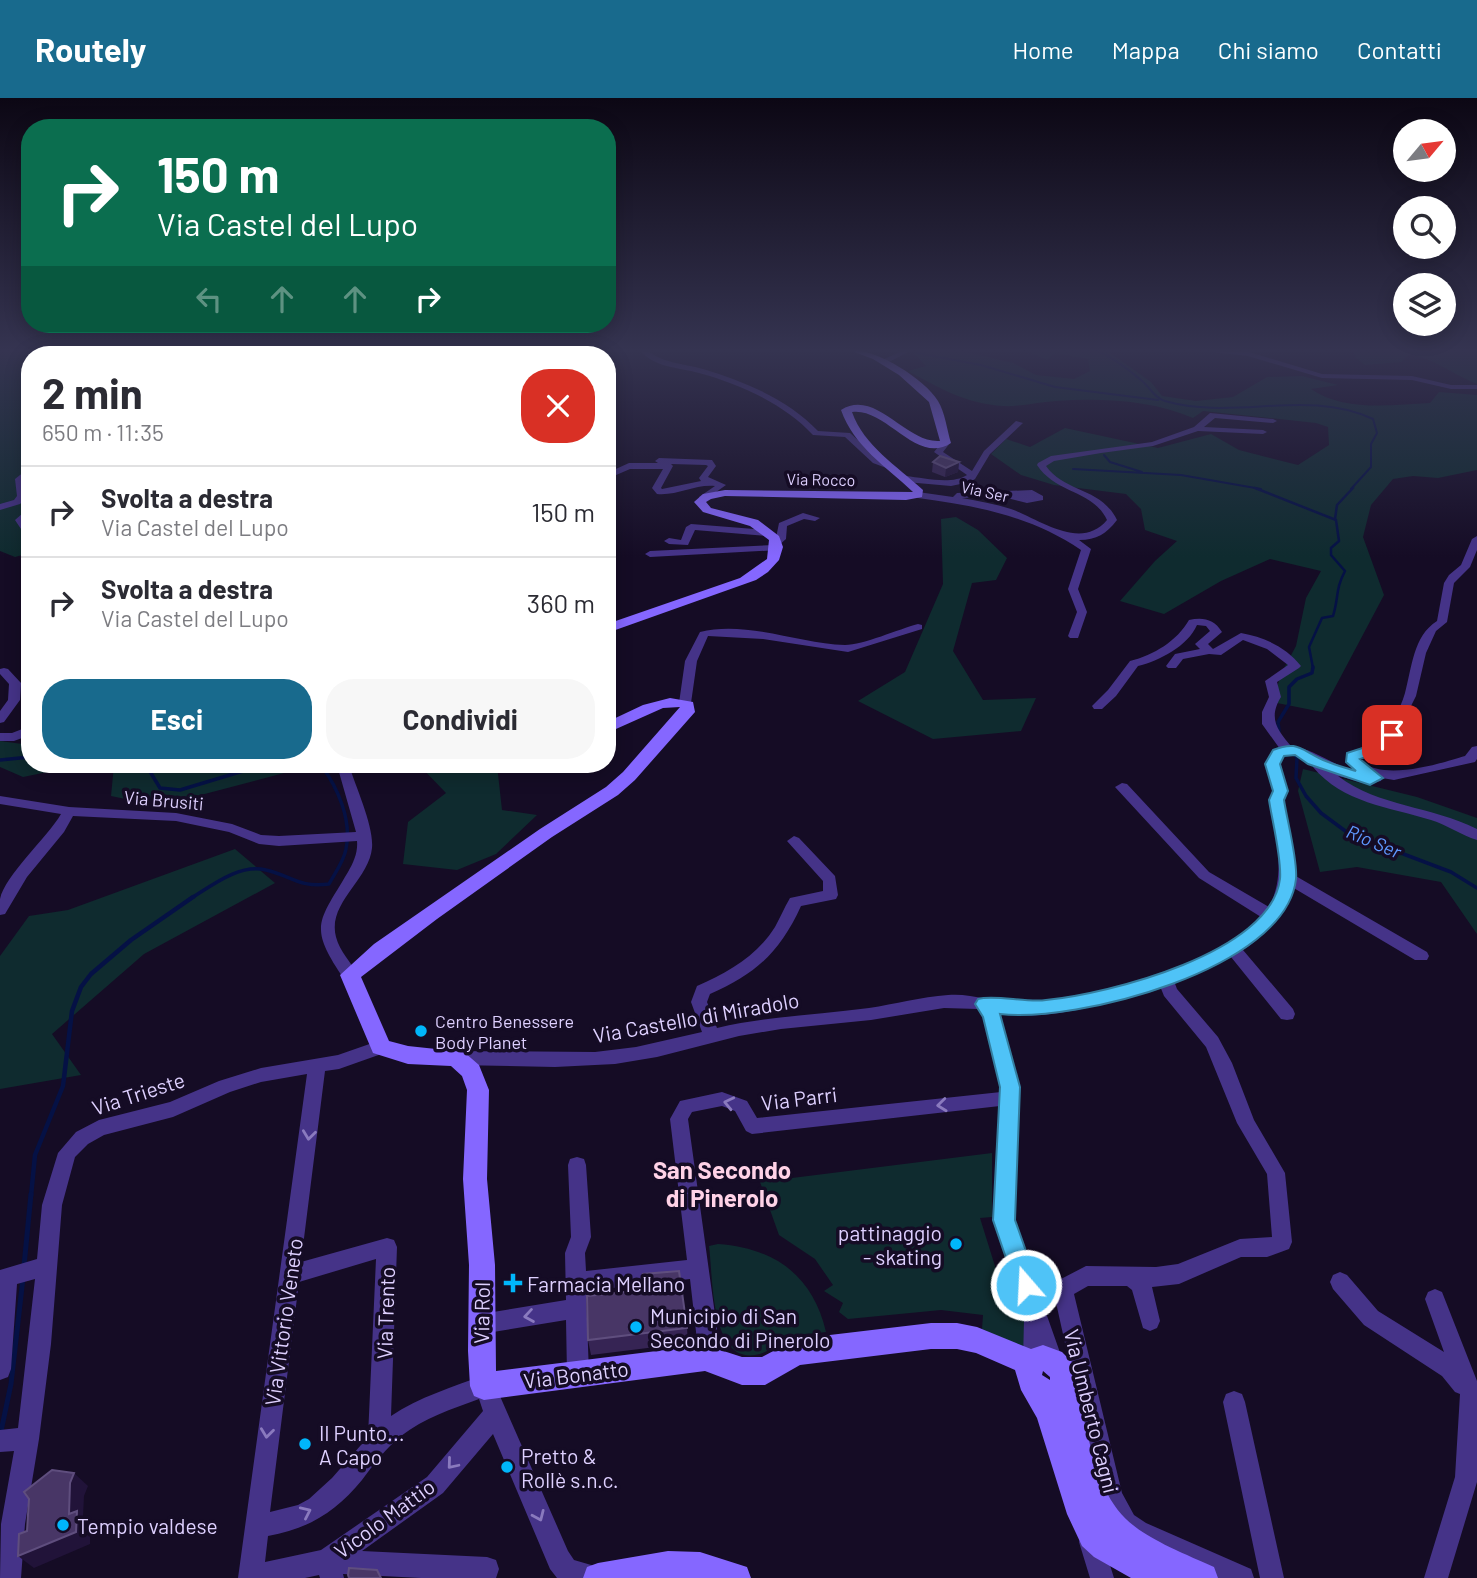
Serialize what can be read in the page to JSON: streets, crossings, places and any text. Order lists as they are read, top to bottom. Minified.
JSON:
{"streets":{"street":["Via Rocco","Via Ser","Via Brusiti","Via Castello di Miradolo","Via Trieste","Via Parri","Via Trento","Via Rol","Via Vittorio Veneto","Via Bonatto","Via Umberto Cagni","Vicolo Mattio"]},"crossings":[["Via Rocco","Via Ser"],["Via Castello di Miradolo","Via Rol"],["Via Trieste","Via Vittorio Veneto"],["Via Trento","Via Vittorio Veneto"],["Via Rol","Via Bonatto"],["Via Rol","Vicolo Mattio"],["Via Bonatto","Via Umberto Cagni"]],"one_way":["Via Vittorio Veneto"],"districts":["San Secondo di Pinerolo"],"water":["Rio Ser"],"places":{"other":["Centro Benessere Body Planet","pattinaggio - skating","Municipio di San Secondo di Pinerolo","Il Punto... A Capo","Pretto & Rollè s.n.c.","Tempio valdese"],"health":["Farmacia Mellano"]},"north":"top right","page":{"header":"Routely","nav":["Home","Mappa","Chi siamo","Contatti"],"turn":["150 m","Via Castel del Lupo"],"heading":["2 min","650 m · 11:35"],"list":[{"name":"Svolta a destra","note":"Via Castel del Lupo","value":"150 m"},{"name":"Svolta a destra","note":"Via Castel del Lupo","value":"360 m"}],"buttons":["Esci","Condividi"]}}
